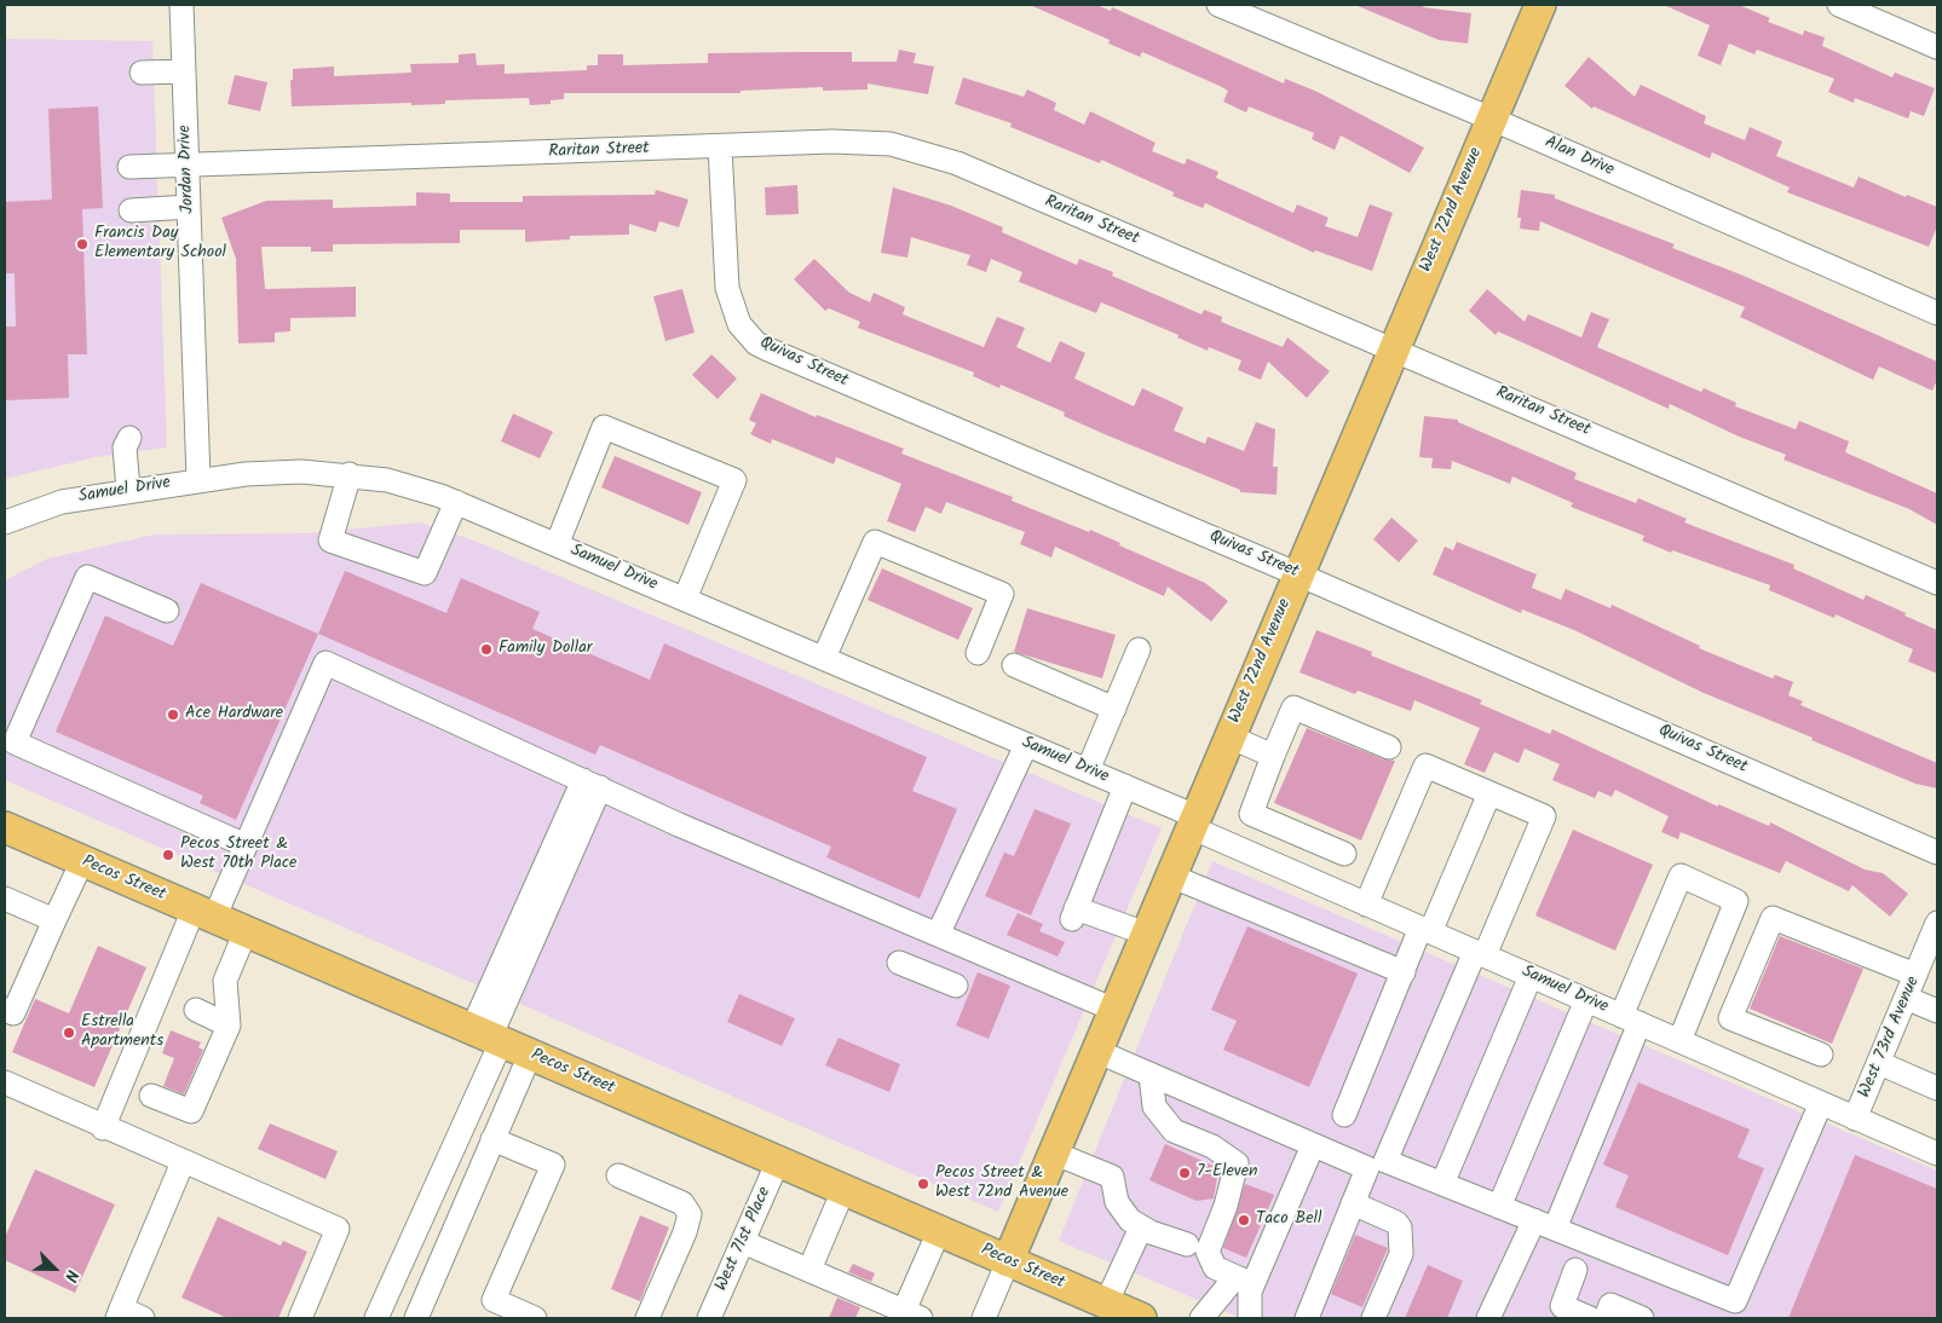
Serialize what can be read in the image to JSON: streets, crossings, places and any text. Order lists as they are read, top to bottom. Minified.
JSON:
{"streets":{"main road":["West 72nd Avenue","Pecos Street"],"street":["Raritan Street","Alan Drive","Jordan Drive","Quivas Street","Samuel Drive","West 73rd Avenue","West 71st Place"]},"crossings":[["Raritan Street","Jordan Drive"],["Raritan Street","West 72nd Avenue"],["Raritan Street","Quivas Street"],["Alan Drive","West 72nd Avenue"],["Jordan Drive","Samuel Drive"],["West 72nd Avenue","Quivas Street"],["West 72nd Avenue","Samuel Drive"],["West 72nd Avenue","Pecos Street"],["Samuel Drive","West 73rd Avenue"],["Pecos Street","West 71st Place"]],"places":["Francis Day Elementary School","Family Dollar","Ace Hardware","Pecos Street & West 70th Place","Estrella Apartments","7-Eleven","Pecos Street & West 72nd Avenue","Taco Bell"],"north":"bottom right"}
